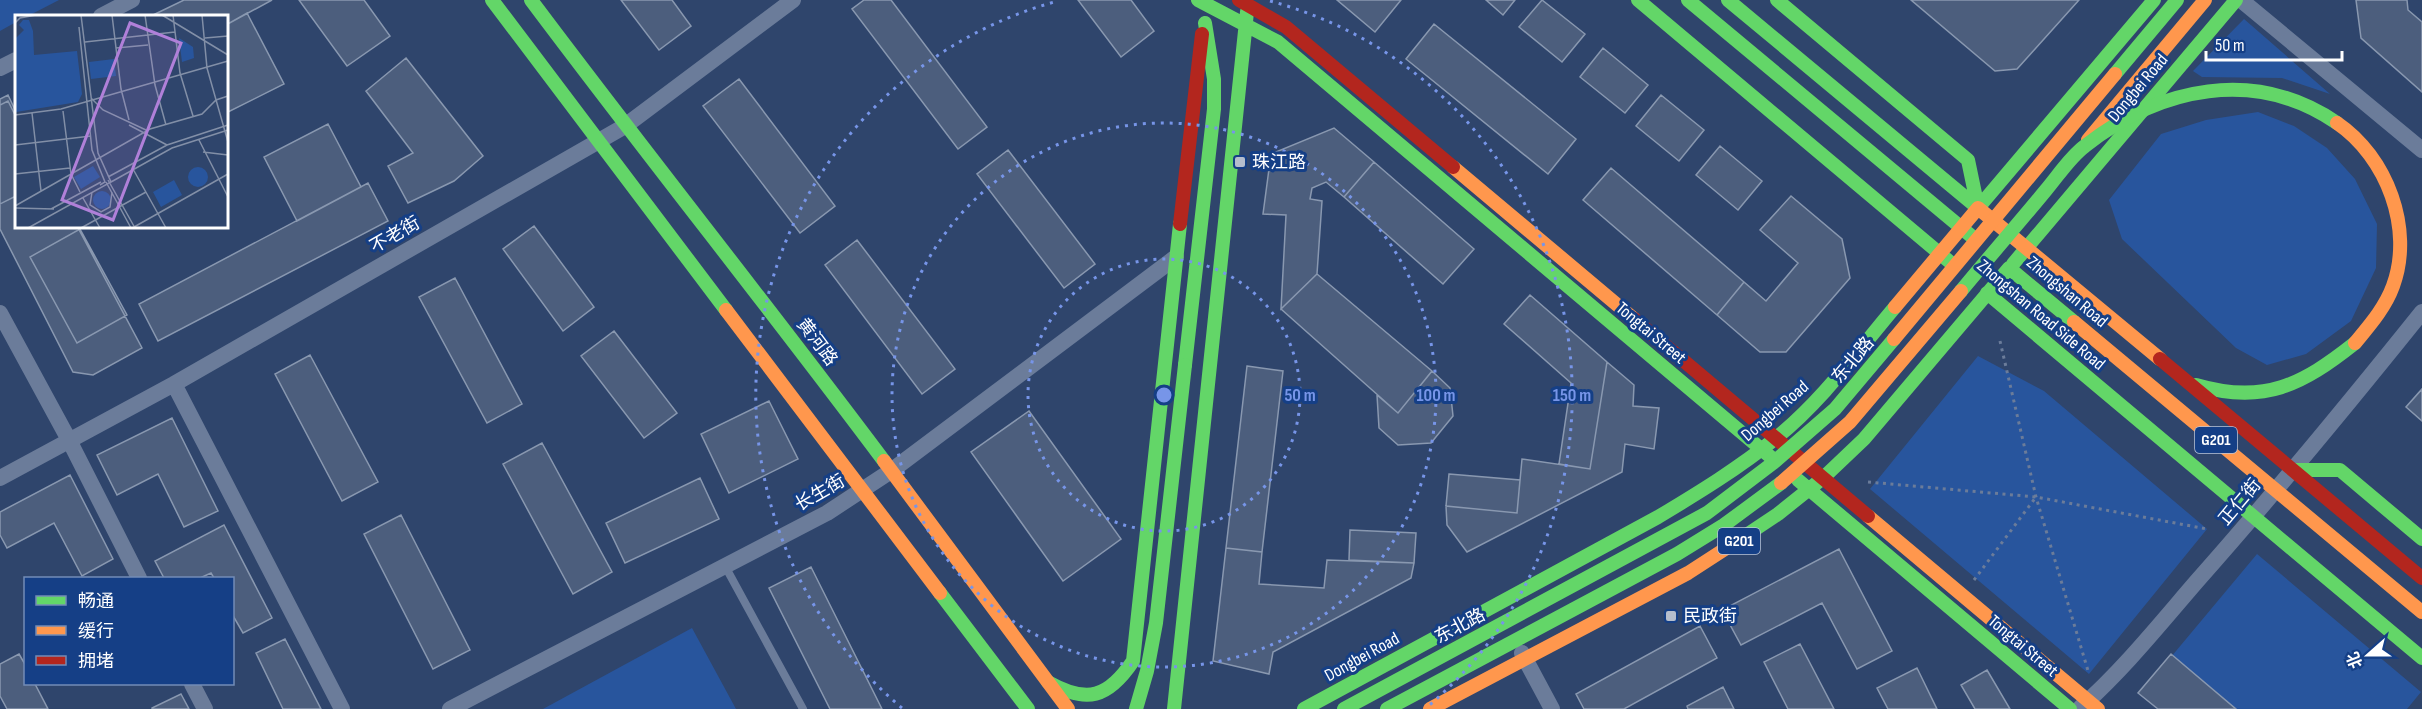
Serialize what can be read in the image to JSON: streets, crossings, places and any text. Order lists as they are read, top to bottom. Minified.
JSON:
{"streets":{"main road":["Dongbei Road","Zhongshan Road","Zhongshan Road Side Road","Tongtai Street","黄河路","东北路","G201"],"street":["不老街","长生街","正仁街"]},"crossings":[["Dongbei Road","Zhongshan Road"],["Dongbei Road","Zhongshan Road Side Road"],["Dongbei Road","Tongtai Street"],["不老街","黄河路"],["Zhongshan Road","正仁街"],["Zhongshan Road Side Road","正仁街"],["Tongtai Street","正仁街"],["黄河路","长生街"]],"places":{"transit":["珠江路","民政街"]},"legend":["畅通","缓行","拥堵"],"scale_bar":"50 m","north":"left","rings":["50 m","100 m","150 m"]}
